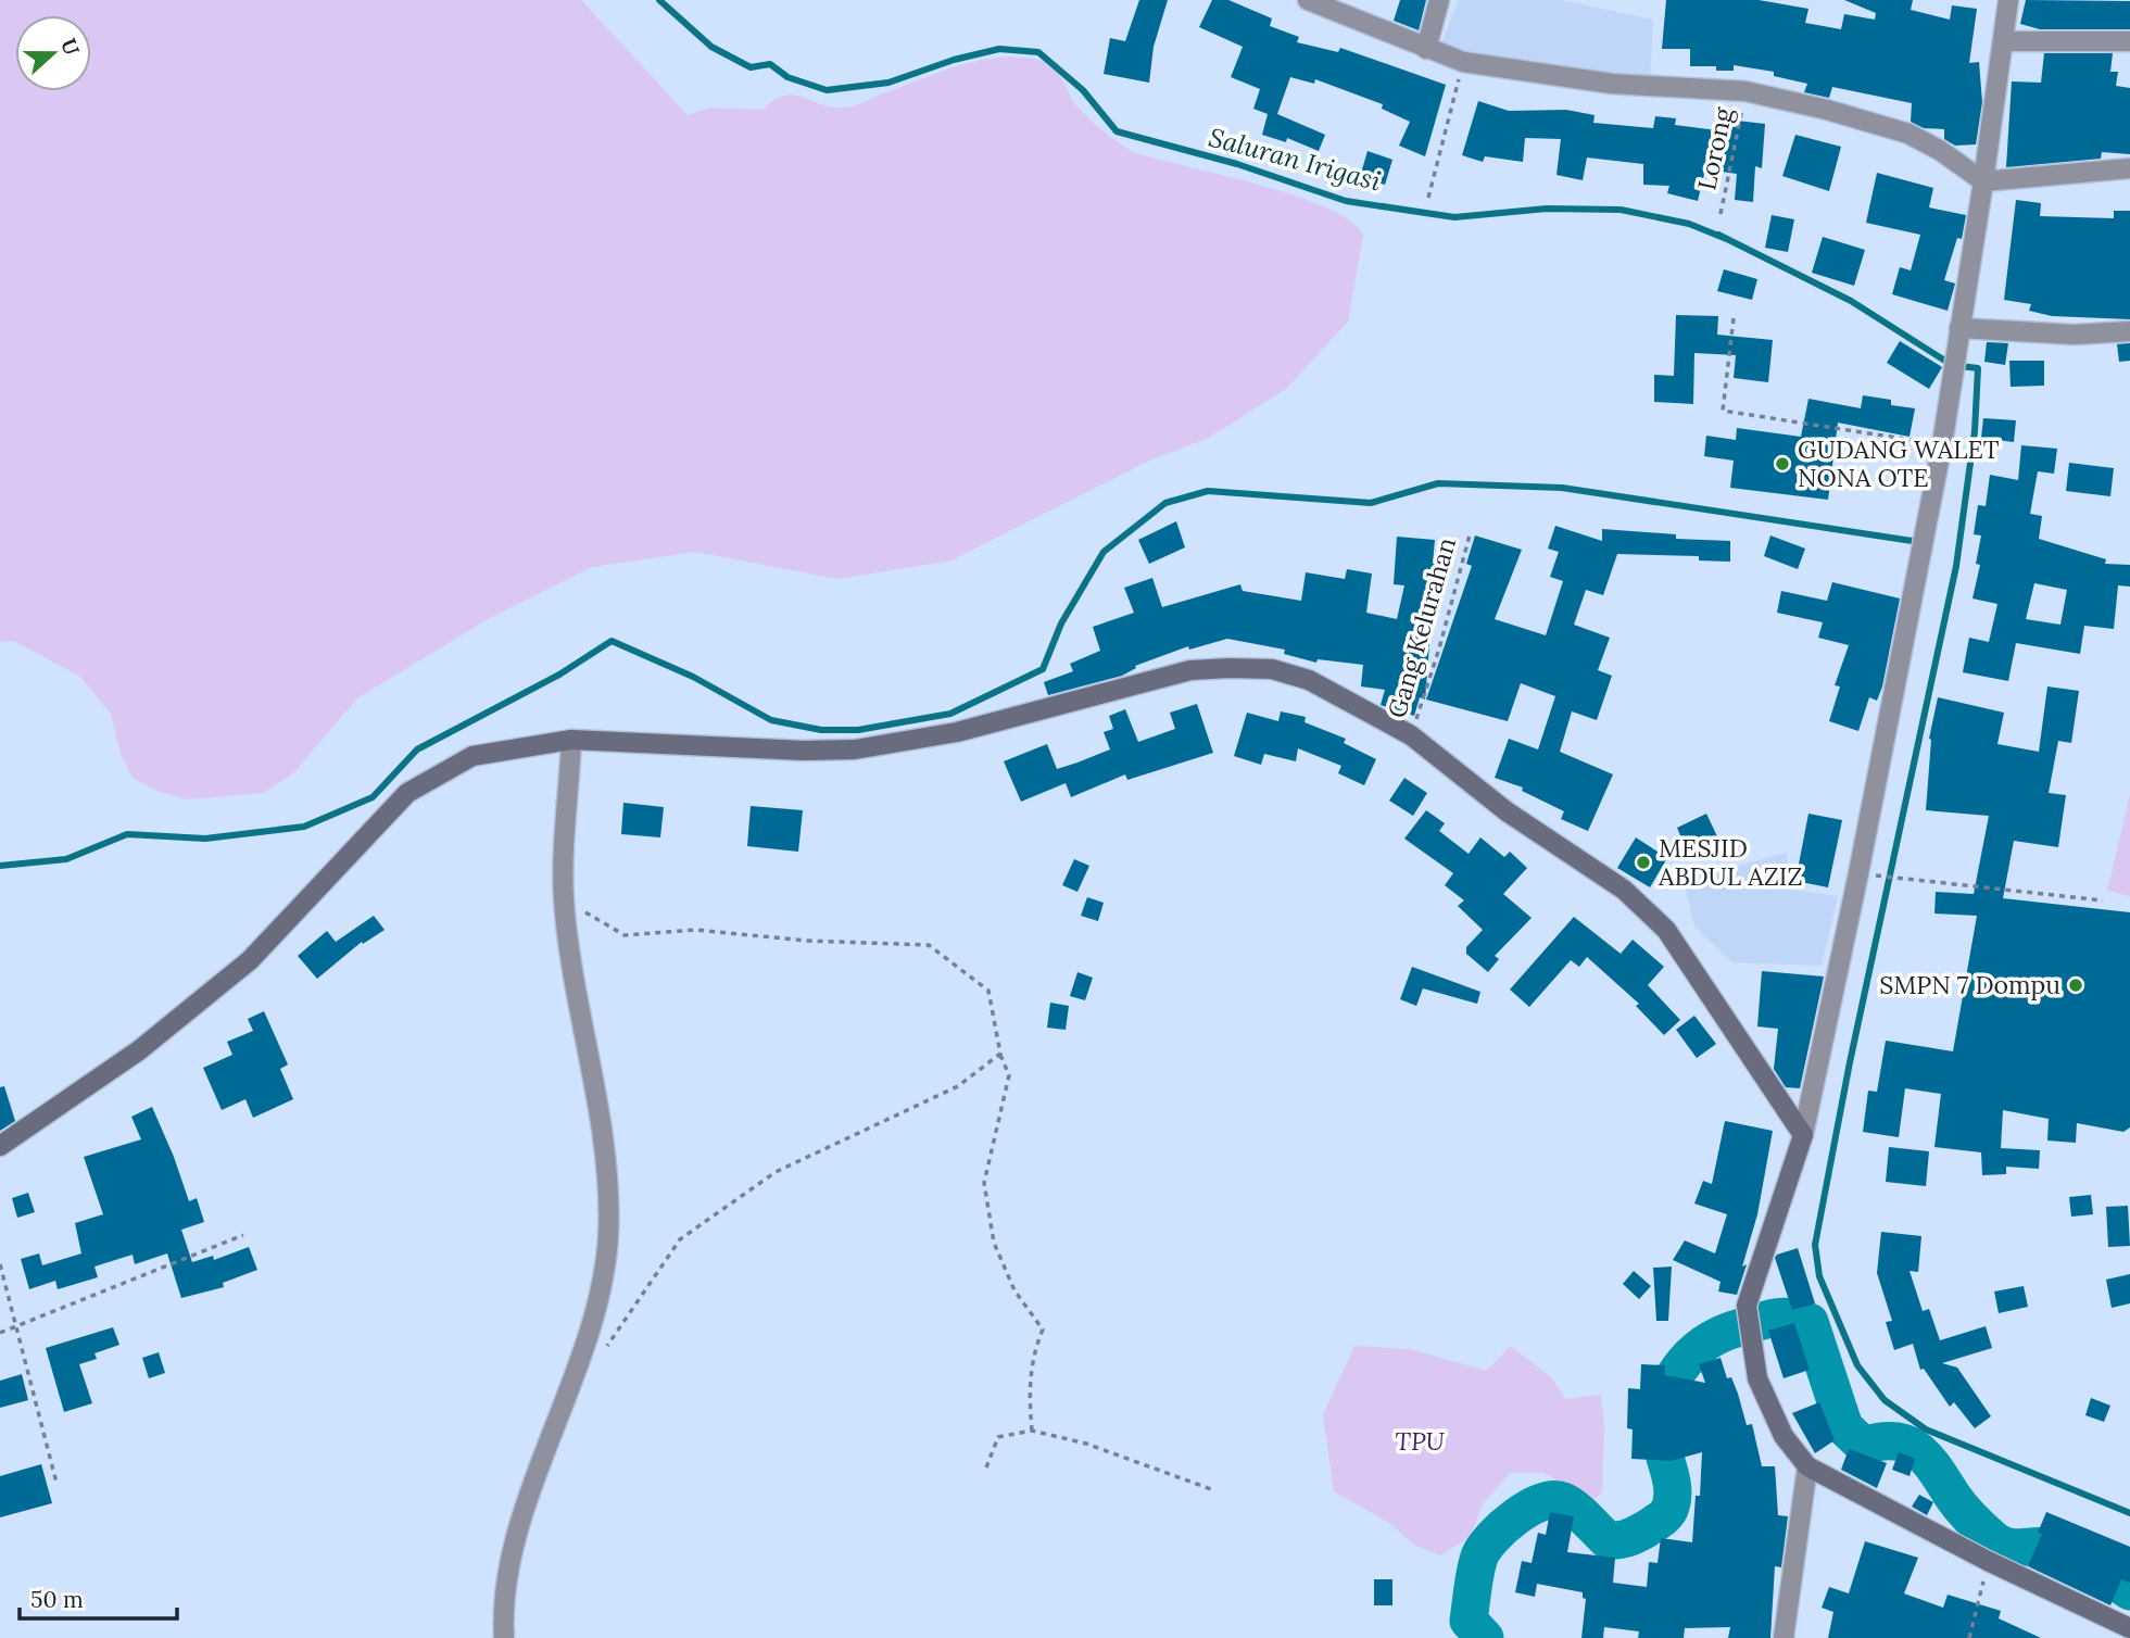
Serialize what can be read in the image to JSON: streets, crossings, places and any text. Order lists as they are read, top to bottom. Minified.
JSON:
{"streets":{"path":["Lorong","Gang Kelurahan"]},"water":["Saluran Irigasi"],"parks":["TPU"],"places":["GUDANG WALET NONA OTE","MESJID ABDUL AZIZ","SMPN 7 Dompu"],"scale_bar":"50 m","north":"right"}
